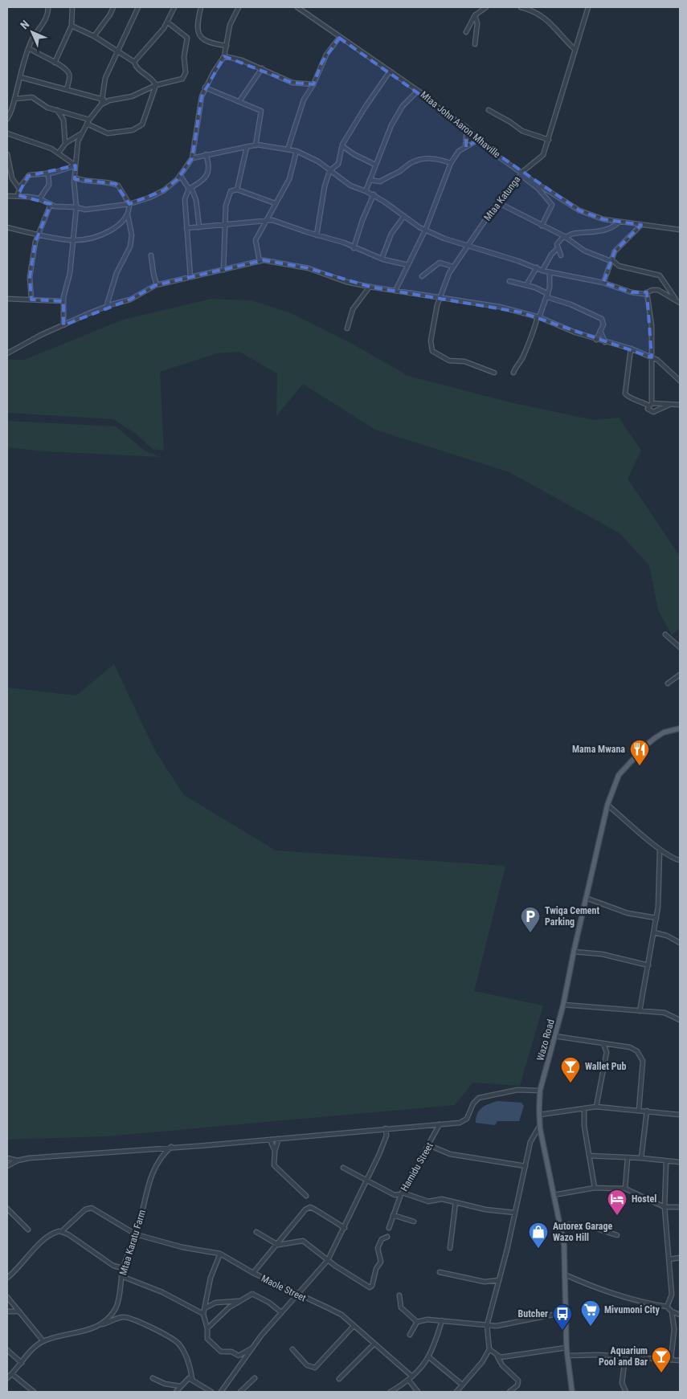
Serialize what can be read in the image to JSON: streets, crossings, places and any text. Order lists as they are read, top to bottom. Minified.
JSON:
{"streets":{"main road":["Wazo Road"],"street":["Mtaa John Aaron Mhaville","Mtaa Katunga","Hamidu Street","Mtaa Karatu Farm","Maole Street"]},"crossings":[["Mtaa John Aaron Mhaville","Mtaa Katunga"],["Mtaa Karatu Farm","Maole Street"]],"places":{"restaurant":["Mama Mwana"],"parking":["Twiga Cement Parking"],"bar":["Wallet Pub","Aquarium Pool and Bar"],"hotel":["Hostel"],"shop":["Autorex Garage Wazo Hill"],"supermarket":["Mivumoni City"],"bus stop":["Butcher"]},"north":"top left"}
